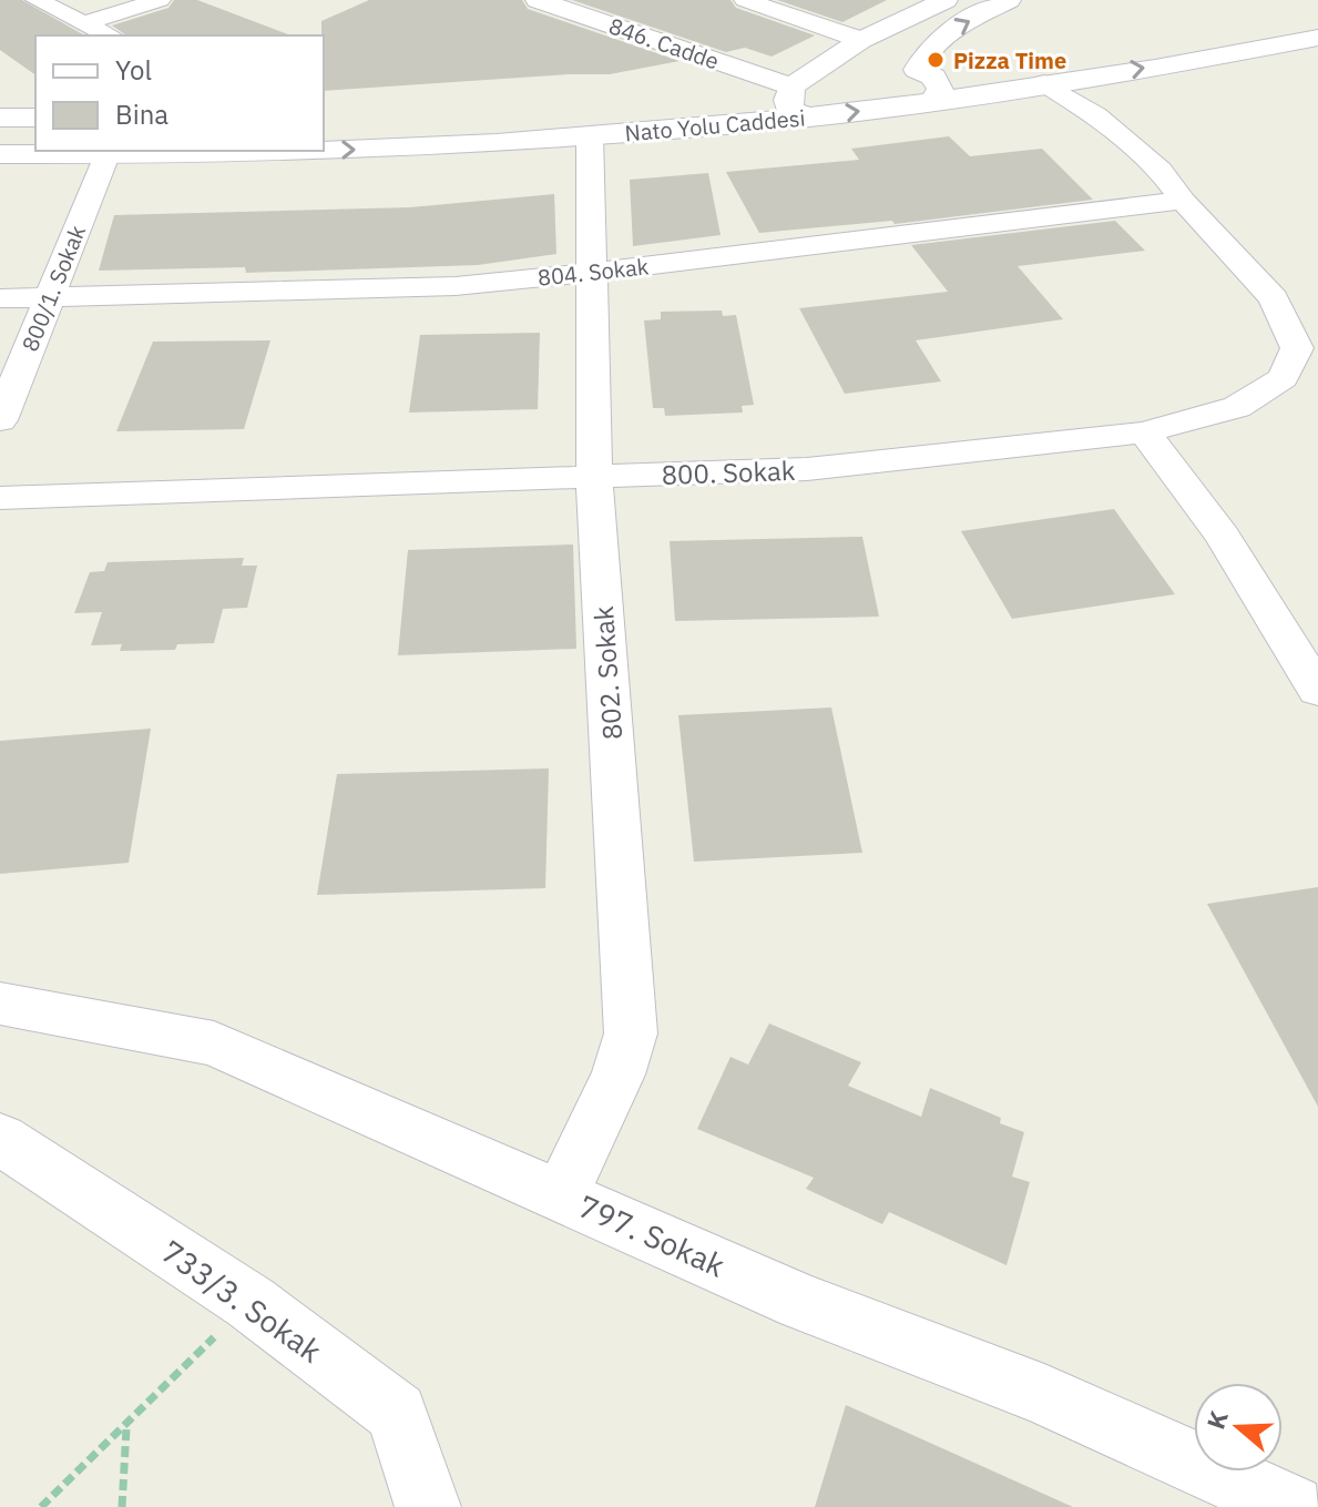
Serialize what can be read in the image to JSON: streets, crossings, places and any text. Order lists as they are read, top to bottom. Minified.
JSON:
{"streets":{"main road":["846. Cadde","Nato Yolu Caddesi"],"street":["804. Sokak","800/1. Sokak","800. Sokak","802. Sokak","797. Sokak","733/3. Sokak"]},"crossings":[["846. Cadde","Nato Yolu Caddesi"],["Nato Yolu Caddesi","800/1. Sokak"],["Nato Yolu Caddesi","802. Sokak"],["804. Sokak","800/1. Sokak"],["804. Sokak","800. Sokak"],["804. Sokak","802. Sokak"],["800. Sokak","802. Sokak"],["802. Sokak","797. Sokak"]],"one_way":["Nato Yolu Caddesi"],"places":["Pizza Time"],"legend":["Yol","Bina"],"north":"left"}
